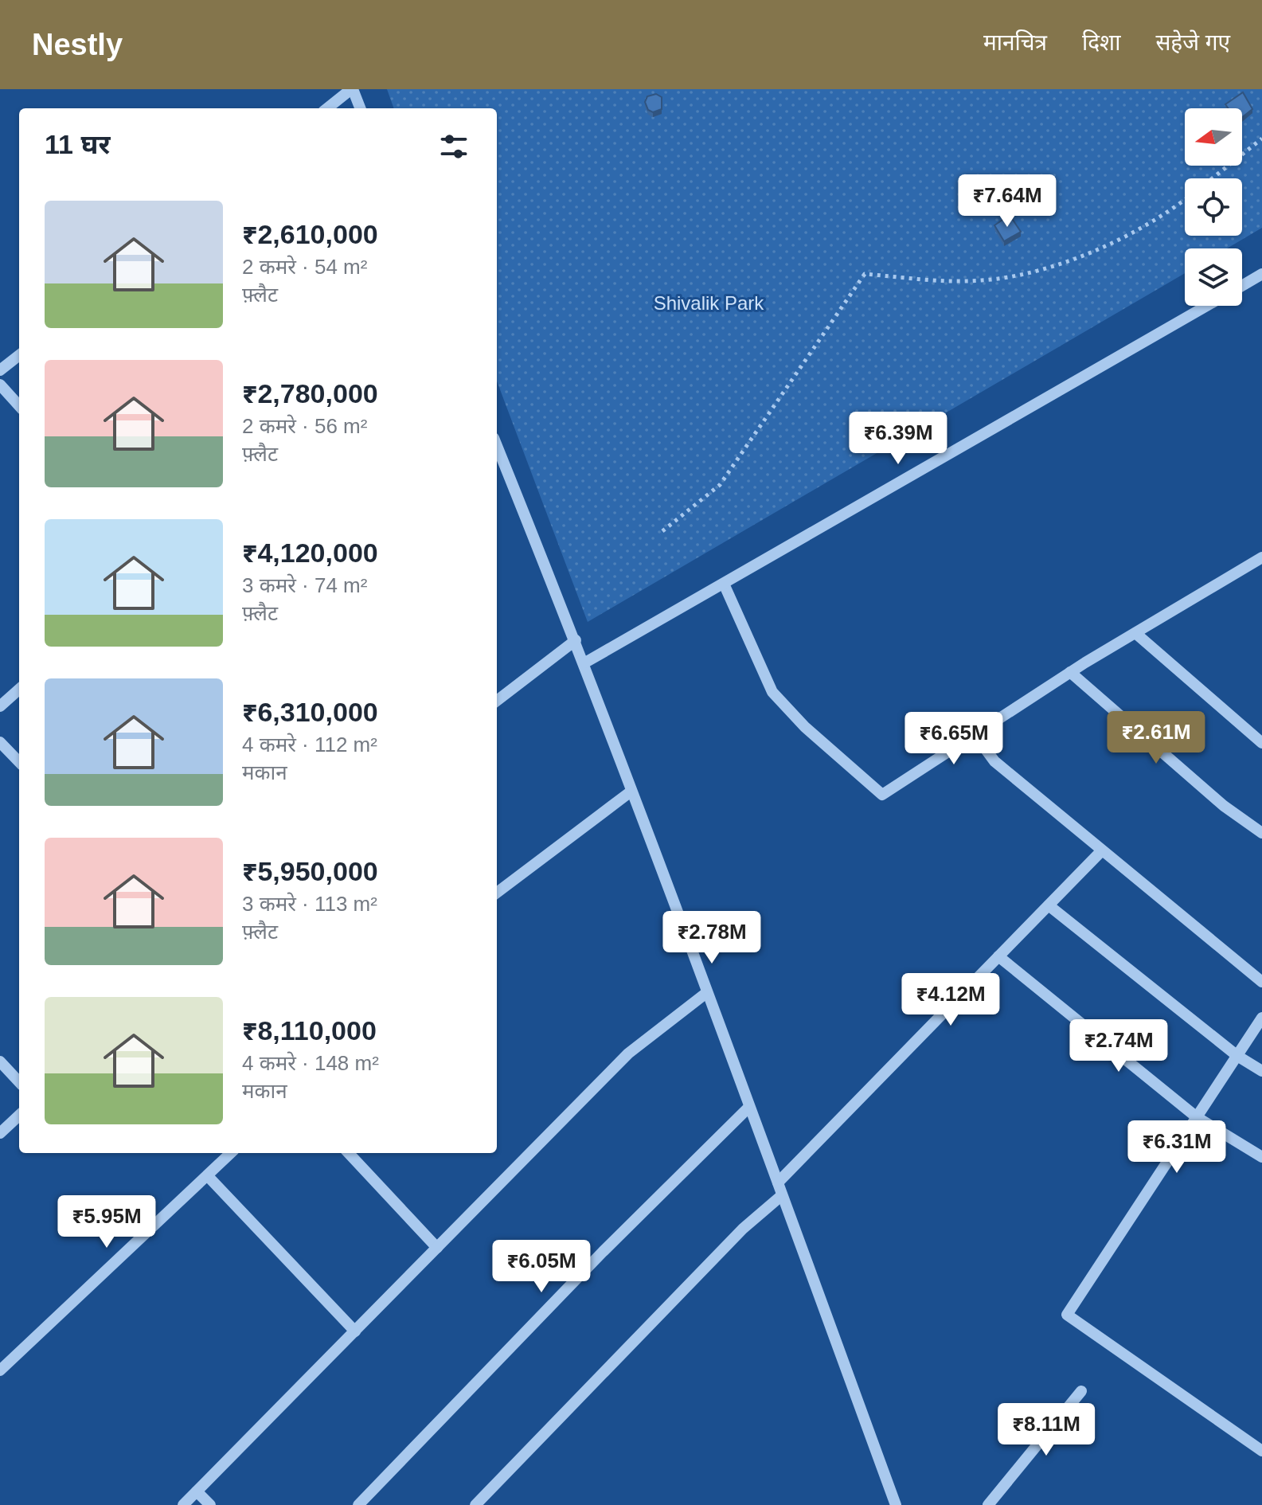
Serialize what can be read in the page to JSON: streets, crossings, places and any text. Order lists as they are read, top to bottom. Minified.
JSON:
{"parks":["Shivalik Park"],"north":"left","page":{"header":"Nestly","nav":["मानचित्र","दिशा","सहेजे गए"],"heading":"11 घर","price":["₹7.64M","₹6.39M","₹2.61M","₹6.65M","₹2.78M","₹4.12M","₹2.74M","₹6.31M","₹5.95M","₹6.05M","₹8.11M"],"list":[{"name":"₹2,610,000","note":"2 कमरे · 54 m² · फ़्लैट"},{"name":"₹2,780,000","note":"2 कमरे · 56 m² · फ़्लैट"},{"name":"₹4,120,000","note":"3 कमरे · 74 m² · फ़्लैट"},{"name":"₹6,310,000","note":"4 कमरे · 112 m² · मकान"},{"name":"₹5,950,000","note":"3 कमरे · 113 m² · फ़्लैट"},{"name":"₹8,110,000","note":"4 कमरे · 148 m² · मकान"}]}}
